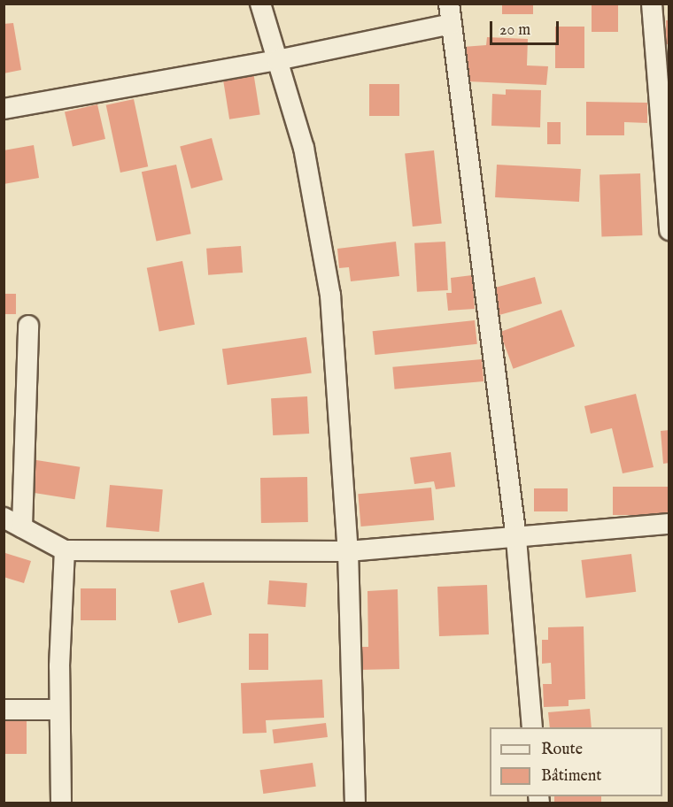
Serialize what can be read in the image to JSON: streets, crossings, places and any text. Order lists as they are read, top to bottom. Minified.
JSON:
{"legend":["Route","Bâtiment"],"scale_bar":"20 m"}
